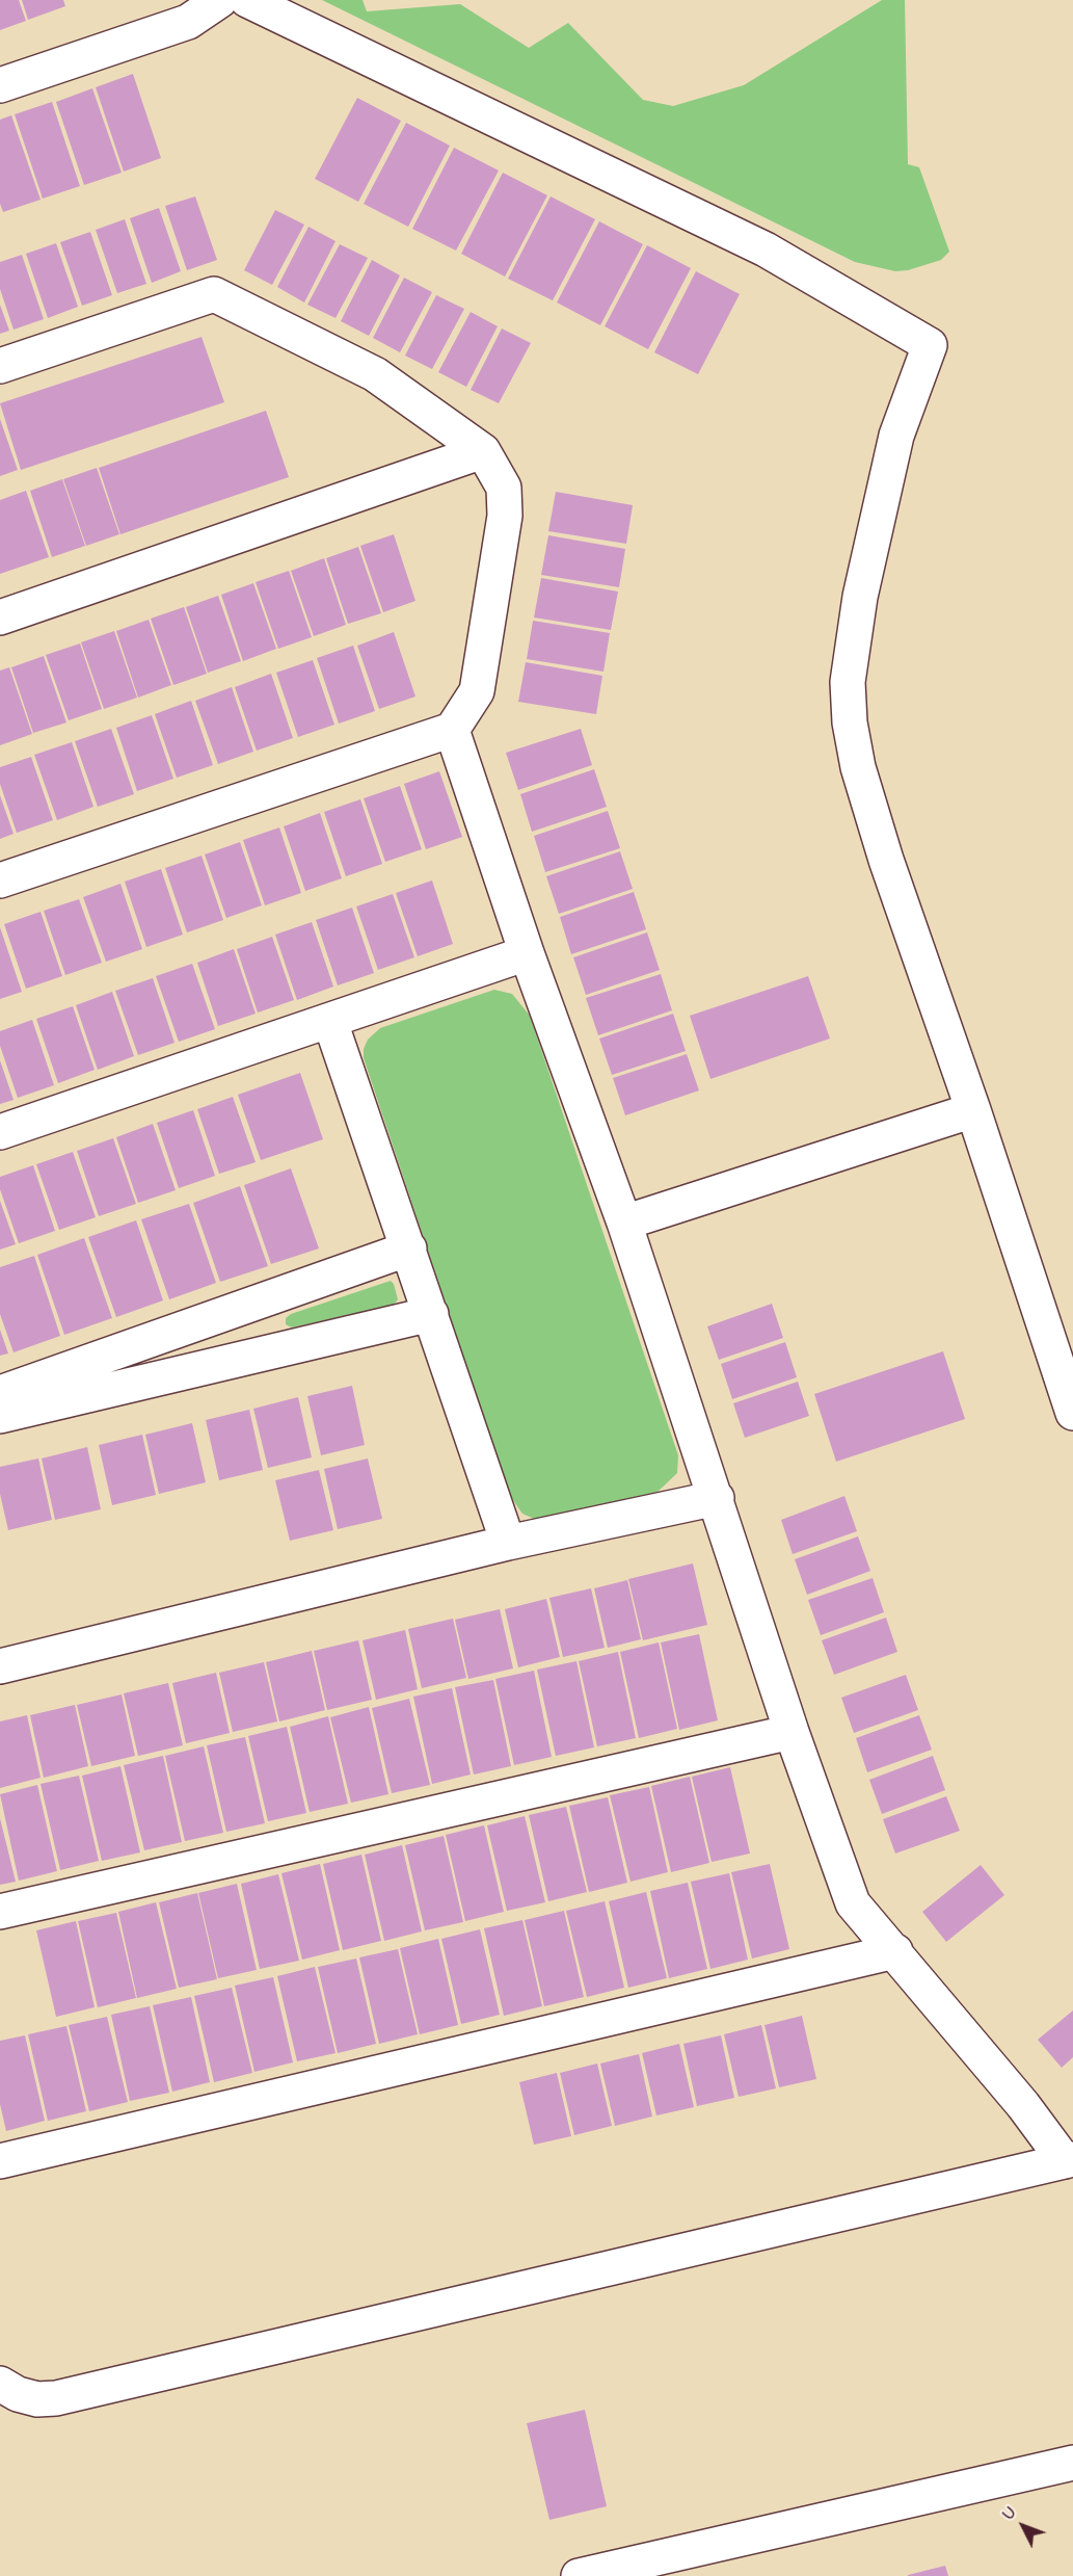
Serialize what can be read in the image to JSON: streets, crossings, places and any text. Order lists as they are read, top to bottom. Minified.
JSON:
{"north":"top left"}
